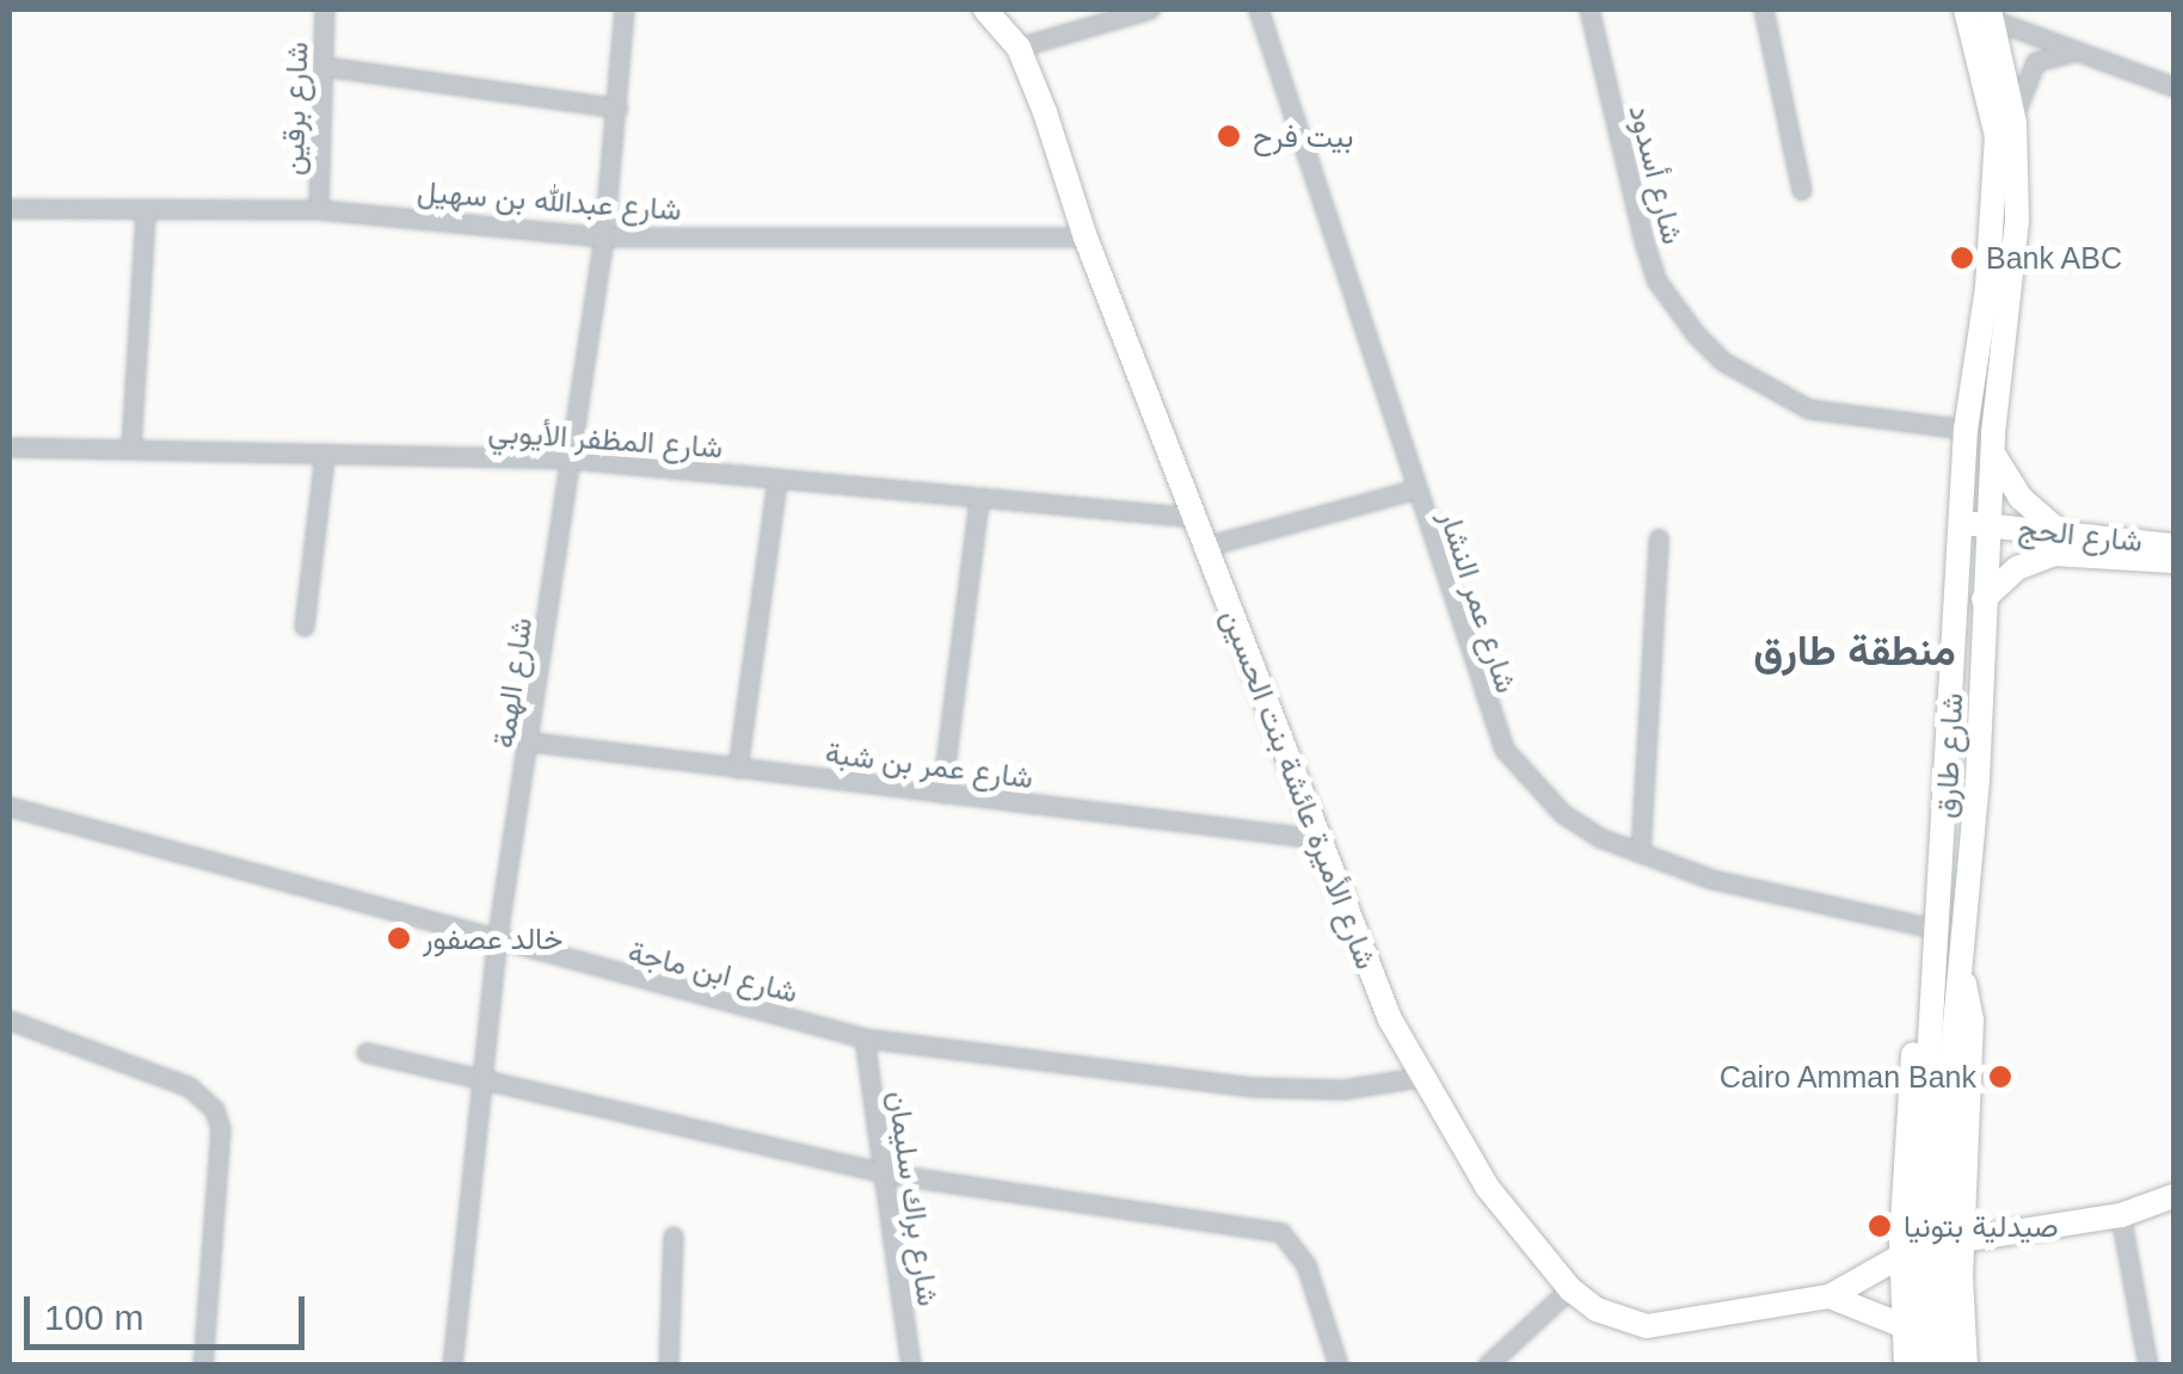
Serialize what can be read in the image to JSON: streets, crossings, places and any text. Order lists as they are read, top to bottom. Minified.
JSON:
{"streets":{"street":["شارع برقين","شارع أسدود","شارع عبدالله بن سهيل","شارع المظفر الأيوبي","شارع الحج","شارع عمر النشار","شارع الهمة","شارع طارق","شارع عمر بن شبة","شارع الأميرة عائشة بنت الحسين","شارع ابن ماجة","شارع براك سليمان"]},"crossings":[["شارع برقين","شارع عبدالله بن سهيل"],["شارع أسدود","شارع طارق"],["شارع عبدالله بن سهيل","شارع الهمة"],["شارع عبدالله بن سهيل","شارع الأميرة عائشة بنت الحسين"],["شارع المظفر الأيوبي","شارع الهمة"],["شارع المظفر الأيوبي","شارع الأميرة عائشة بنت الحسين"],["شارع الحج","شارع طارق"],["شارع عمر النشار","شارع طارق"],["شارع الهمة","شارع عمر بن شبة"],["شارع الهمة","شارع ابن ماجة"],["شارع عمر بن شبة","شارع الأميرة عائشة بنت الحسين"],["شارع الأميرة عائشة بنت الحسين","شارع ابن ماجة"],["شارع ابن ماجة","شارع براك سليمان"]],"districts":["منطقة طارق"],"places":["بيت فرح","Bank ABC","خالد عصفور","Cairo Amman Bank","صيدلية بتونيا"],"scale_bar":"100 m"}
